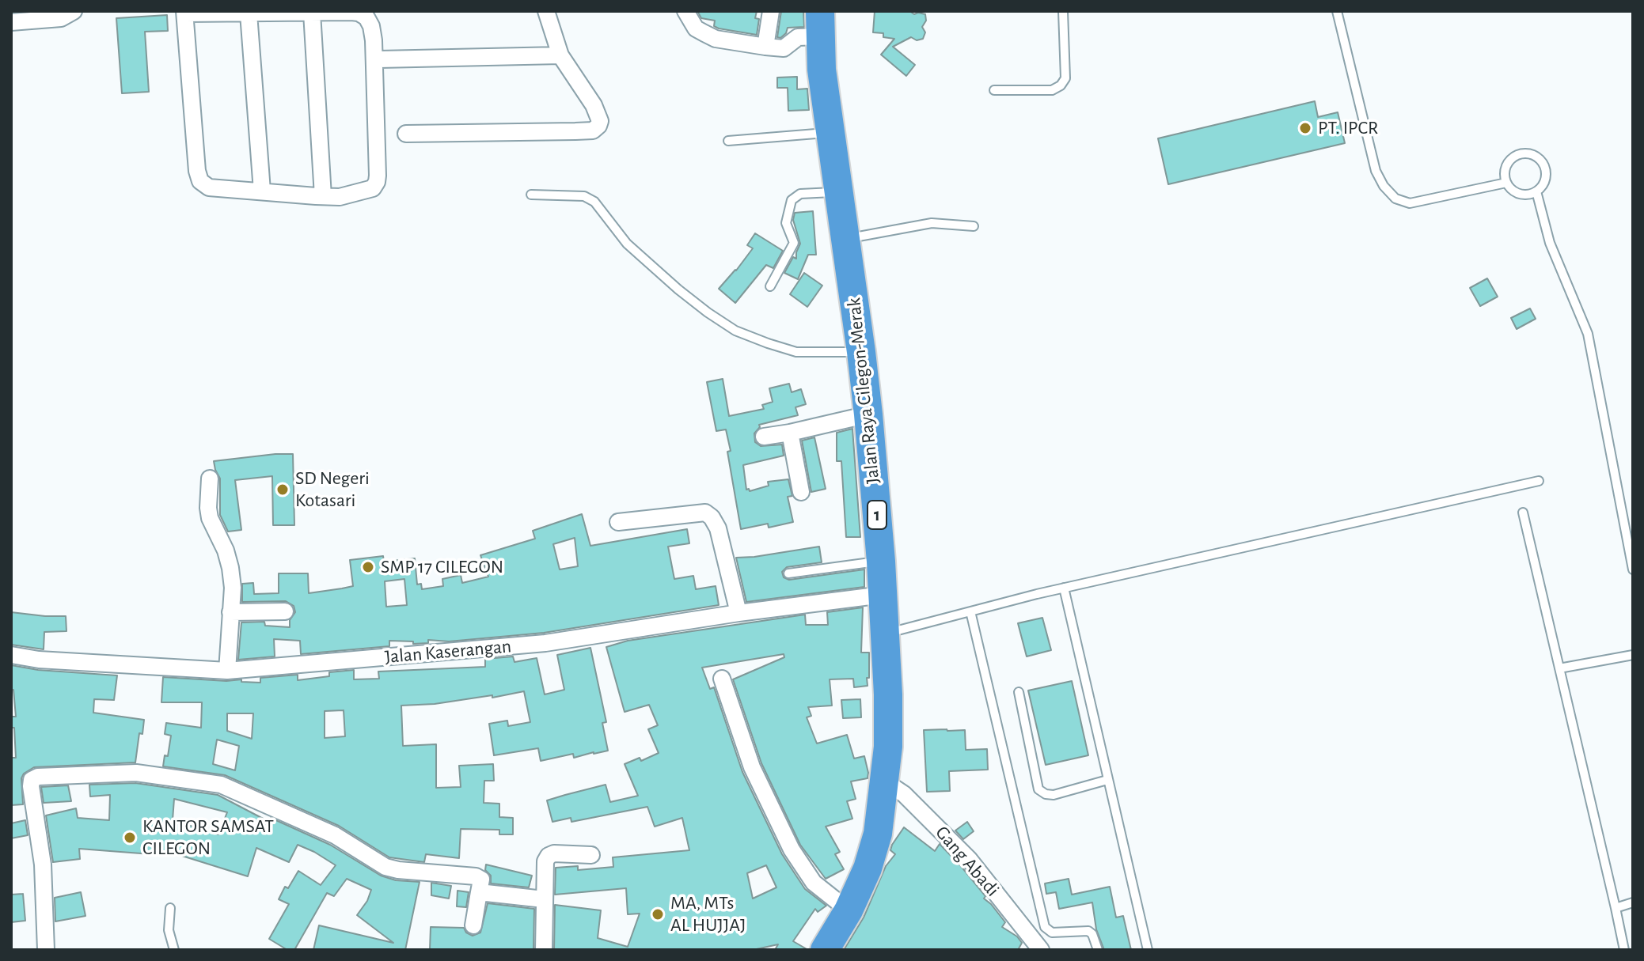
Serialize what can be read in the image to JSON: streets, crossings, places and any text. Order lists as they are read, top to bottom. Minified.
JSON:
{"streets":{"highway":["Jalan Raya Cilegon-Merak","1"],"street":["Jalan Kaserangan","Gang Abadi"]},"crossings":[["Jalan Raya Cilegon-Merak","Jalan Kaserangan"],["Jalan Raya Cilegon-Merak","Gang Abadi"]],"places":["PT. IPCR","SD Negeri Kotasari","SMP 17 CILEGON","KANTOR SAMSAT CILEGON","MA, MTs AL HUJJAJ"]}
